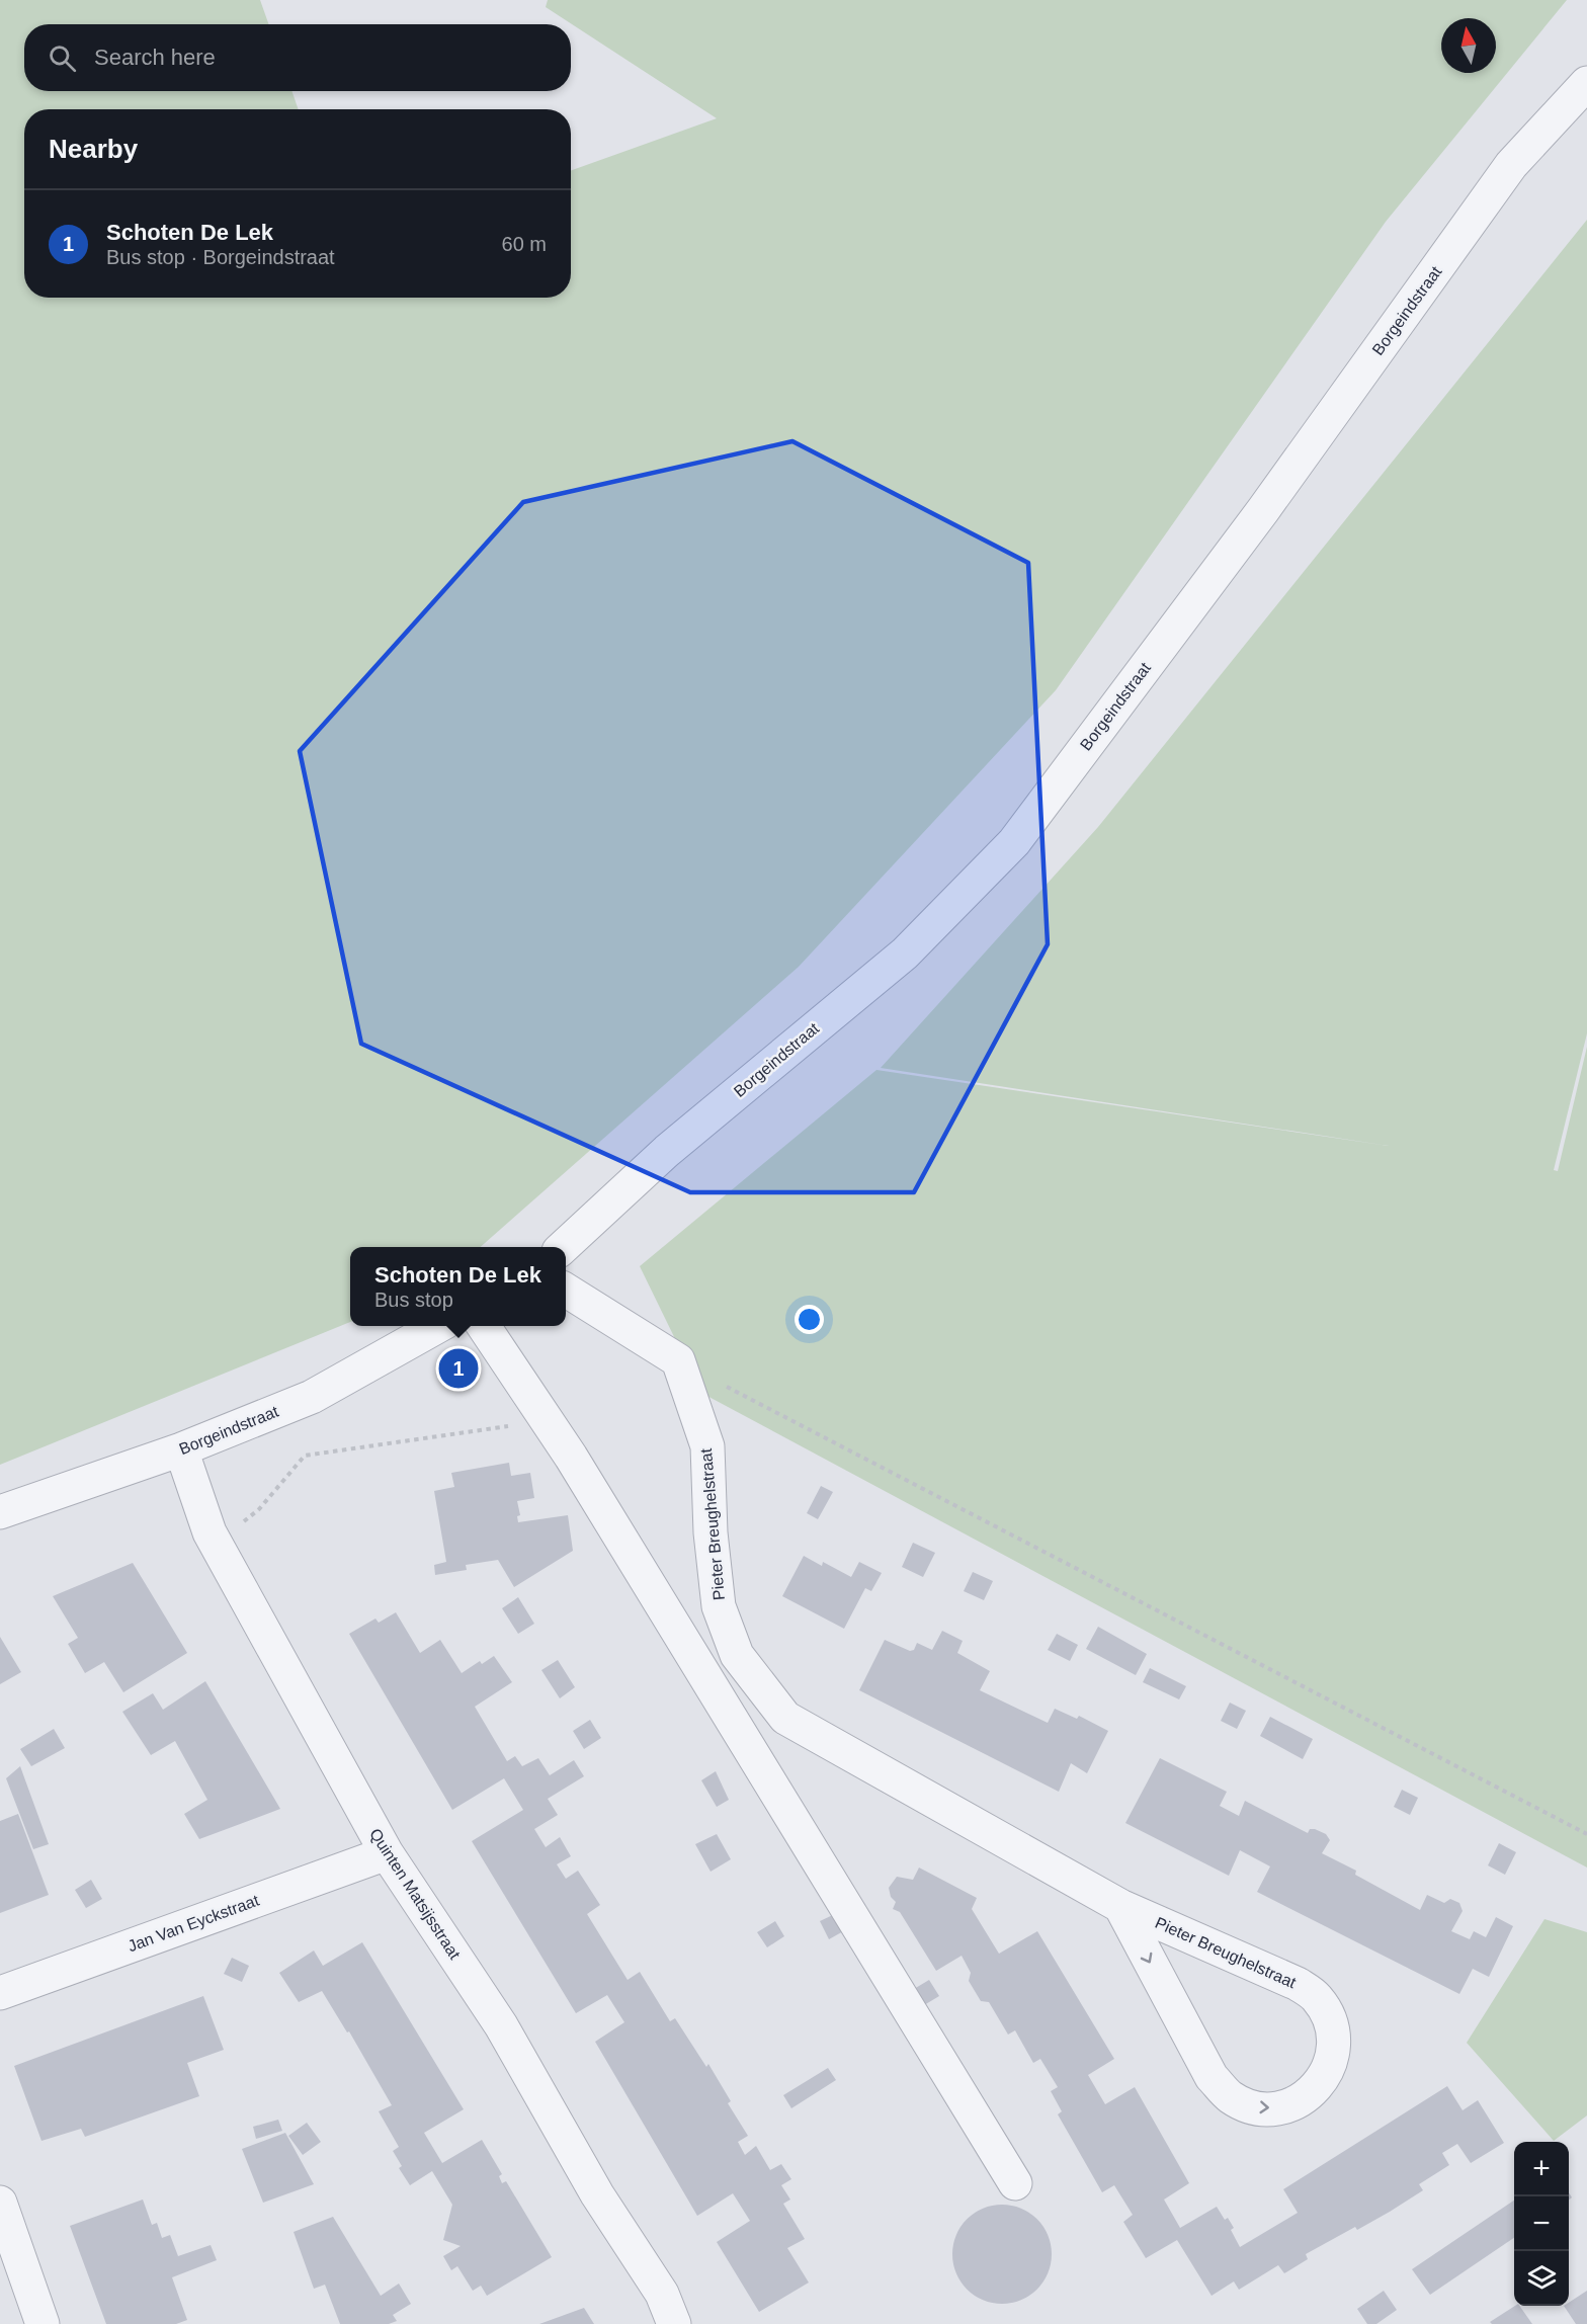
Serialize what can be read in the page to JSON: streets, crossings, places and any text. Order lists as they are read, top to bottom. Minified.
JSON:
{"streets":{"street":["Borgeindstraat","Pieter Breughelstraat","Quinten Matsijsstraat","Jan Van Eyckstraat"]},"crossings":[["Borgeindstraat","Quinten Matsijsstraat"],["Quinten Matsijsstraat","Jan Van Eyckstraat"]],"north":"top","page":{"search":"Search here","heading":"Nearby","list":[{"mark":"1","name":"Schoten De Lek","note":"Bus stop · Borgeindstraat","value":"60 m"}],"popup":["Schoten De Lek","Bus stop"],"pins":"1","map_buttons":["+","−"]}}
